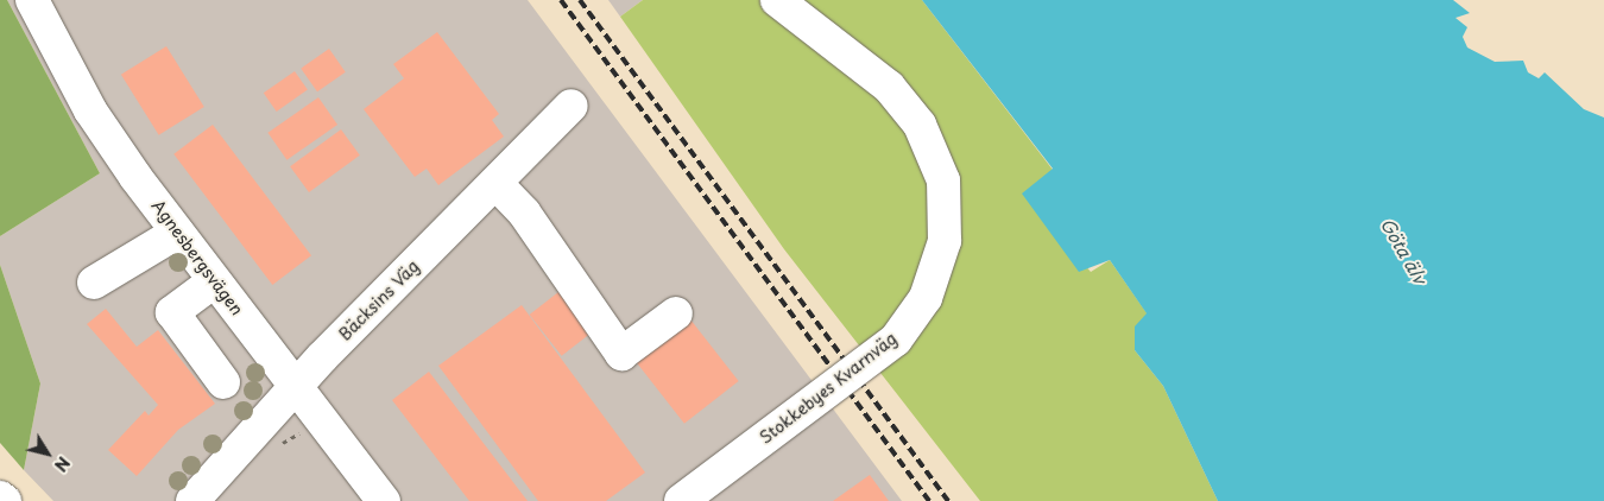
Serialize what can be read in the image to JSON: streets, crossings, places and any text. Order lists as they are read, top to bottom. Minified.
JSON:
{"streets":{"main road":["Agnesbergsvägen","Bäcksins Väg","Stokkebyes Kvarnväg"]},"crossings":[["Agnesbergsvägen","Bäcksins Väg"]],"water":["Göta älv"],"north":"bottom right"}
